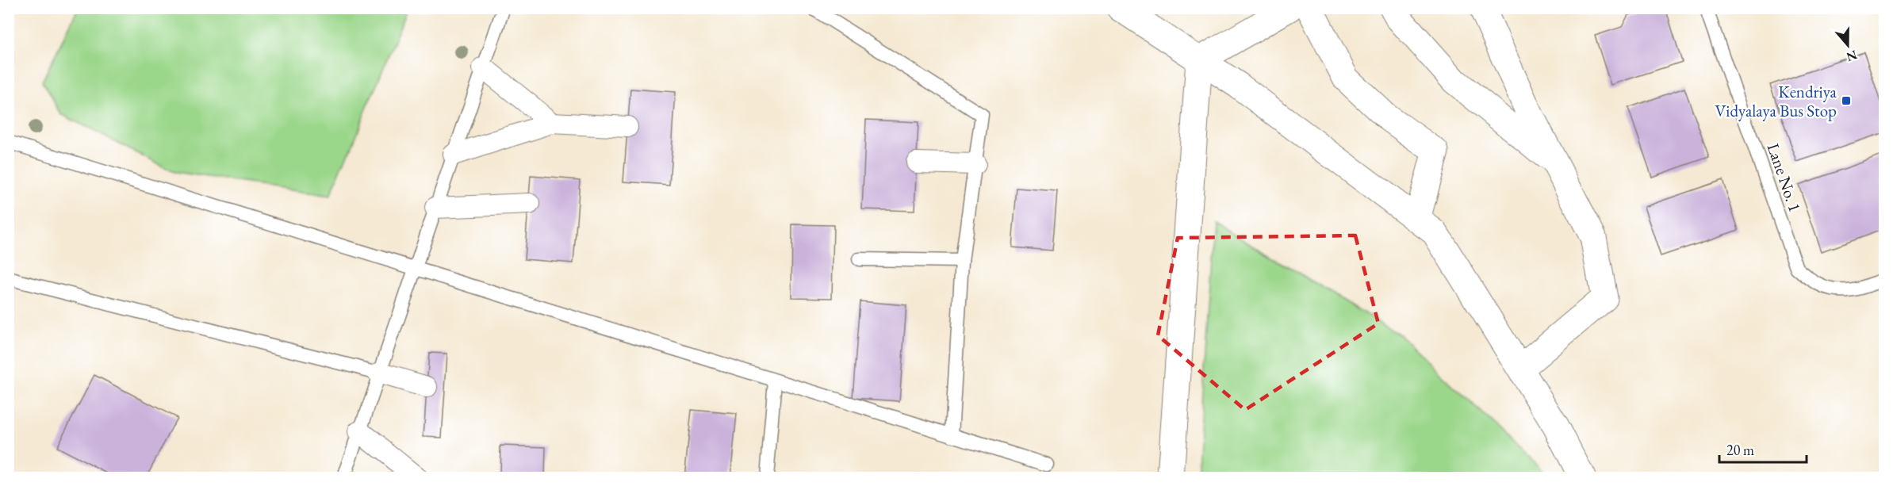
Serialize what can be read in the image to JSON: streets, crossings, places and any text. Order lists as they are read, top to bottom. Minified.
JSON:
{"streets":{"lane":["Lane No. 1"]},"places":{"transit":["Kendriya Vidyalaya Bus Stop"]},"scale_bar":"20 m","north":"bottom"}
